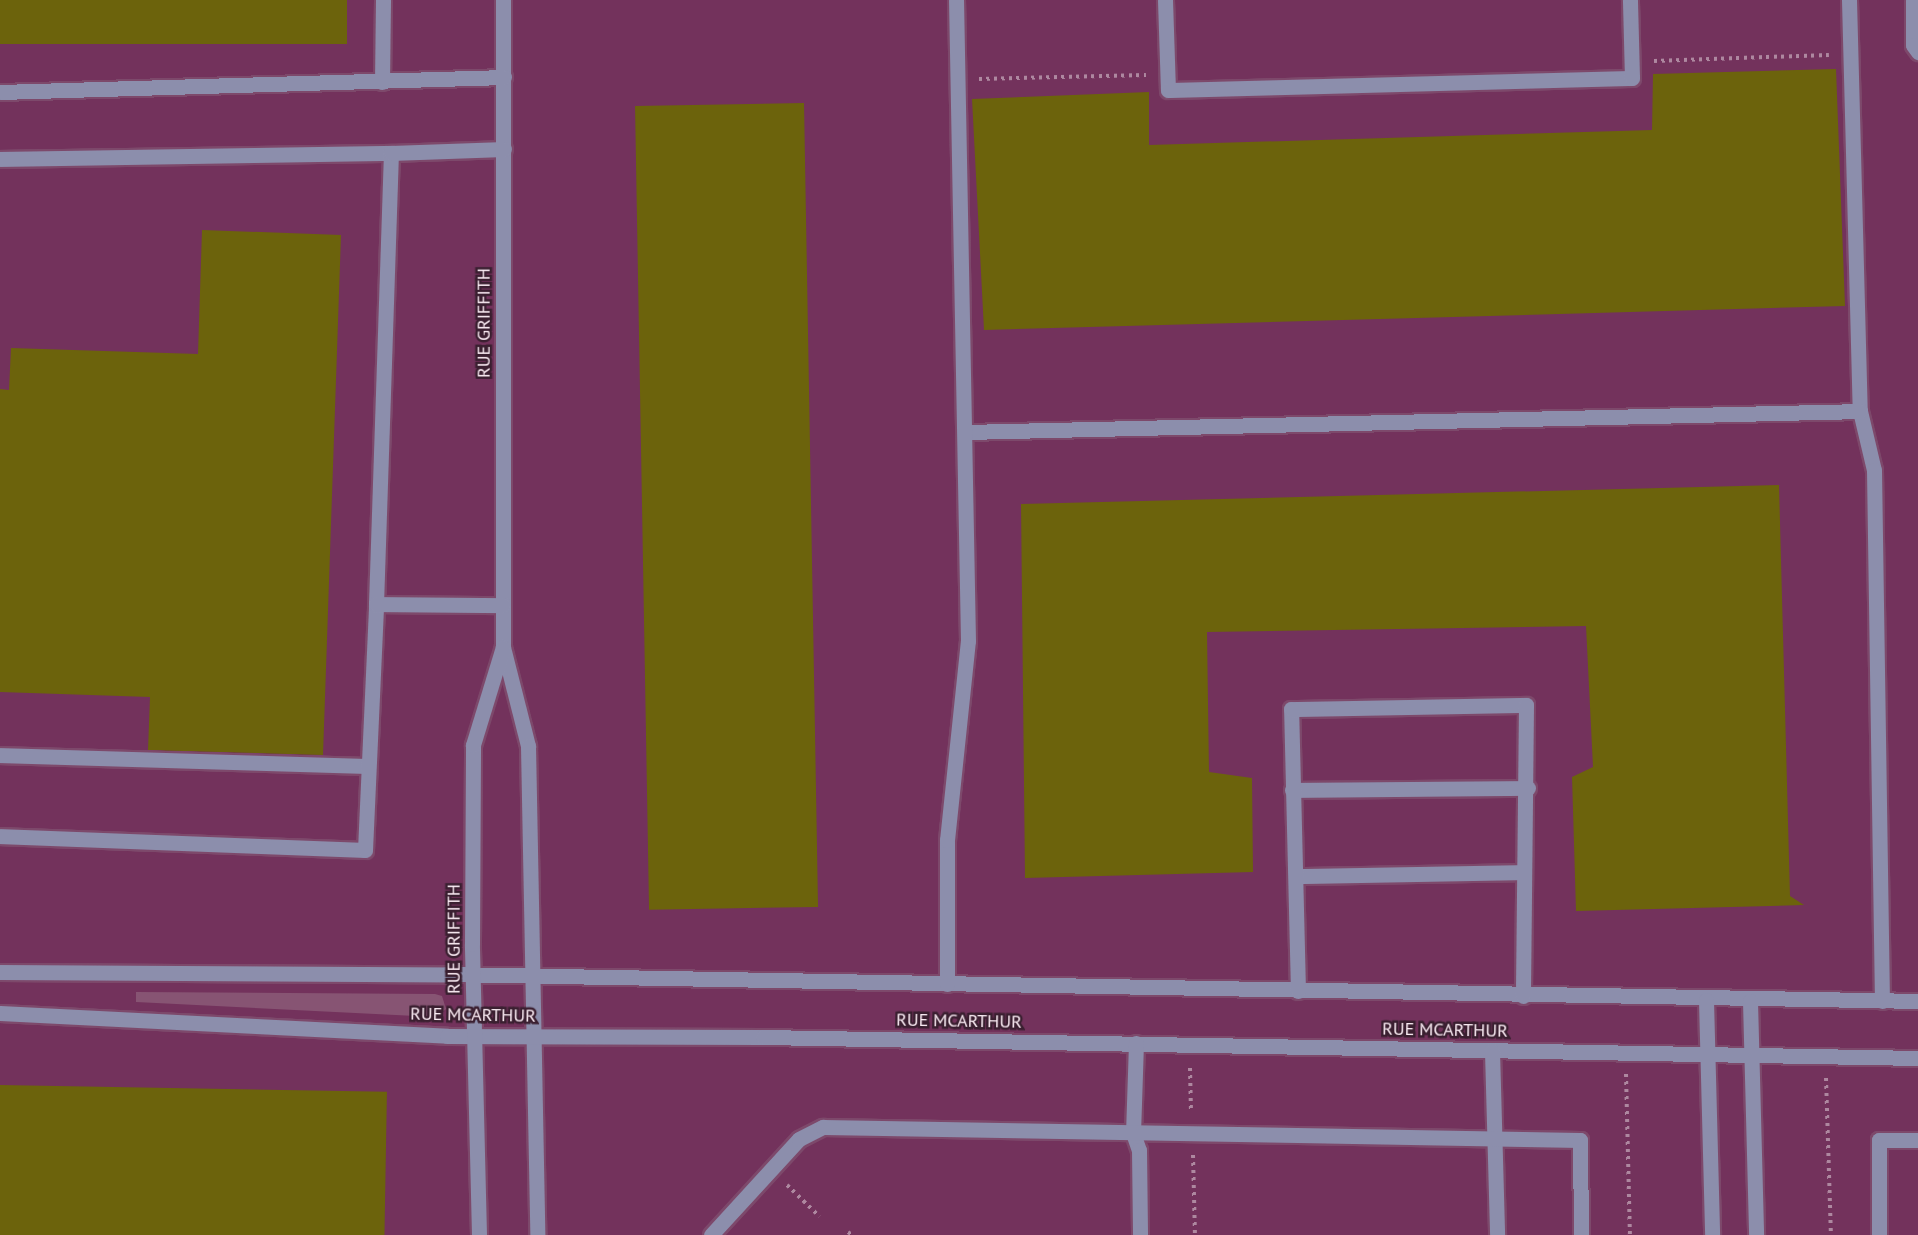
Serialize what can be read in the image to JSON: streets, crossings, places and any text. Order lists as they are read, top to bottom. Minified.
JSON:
{"streets":{"street":["RUE GRIFFITH","RUE MCARTHUR"]},"crossings":[["RUE GRIFFITH","RUE MCARTHUR"]]}
